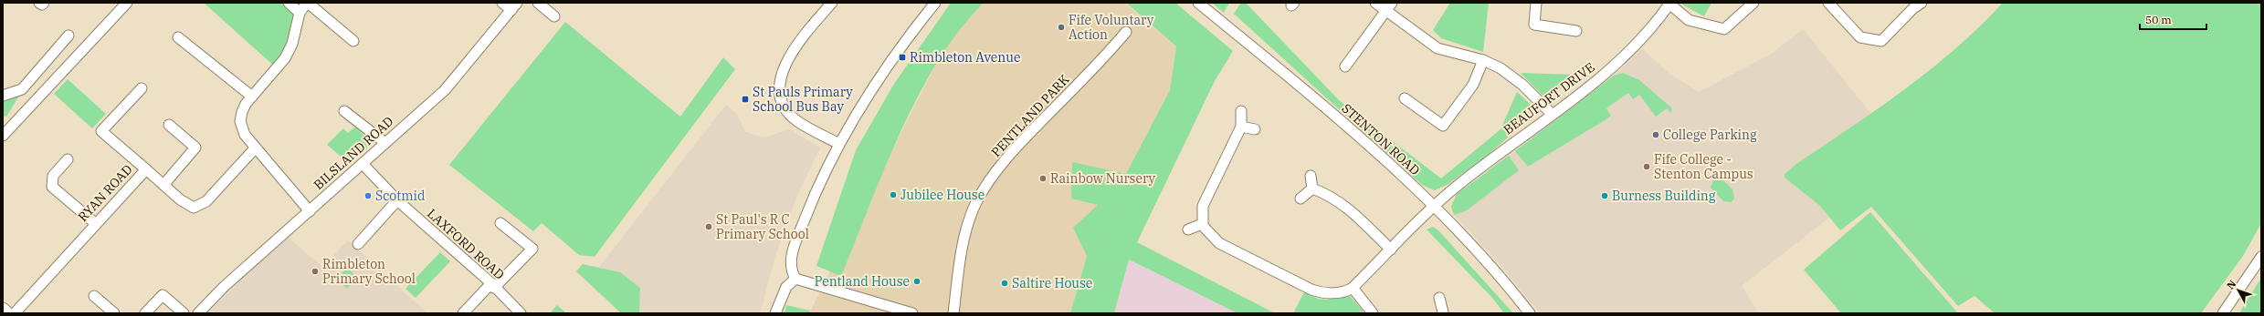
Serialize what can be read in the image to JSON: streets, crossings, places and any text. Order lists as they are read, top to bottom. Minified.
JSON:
{"streets":{"street":["BEAUFORT DRIVE","PENTLAND PARK","STENTON ROAD","BILSLAND ROAD","RYAN ROAD","LAXFORD ROAD"]},"crossings":[["BEAUFORT DRIVE","STENTON ROAD"],["BILSLAND ROAD","LAXFORD ROAD"]],"places":{"other":["Fife Voluntary Action","College Parking","Fife College - Stenton Campus","Rainbow Nursery","Jubilee House","Scotmid","Burness Building","St Paul's R C Primary School","Rimbleton Primary School","Pentland House","Saltire House"],"transit":["Rimbleton Avenue","St Pauls Primary School Bus Bay"]},"scale_bar":"50 m","north":"top left"}
